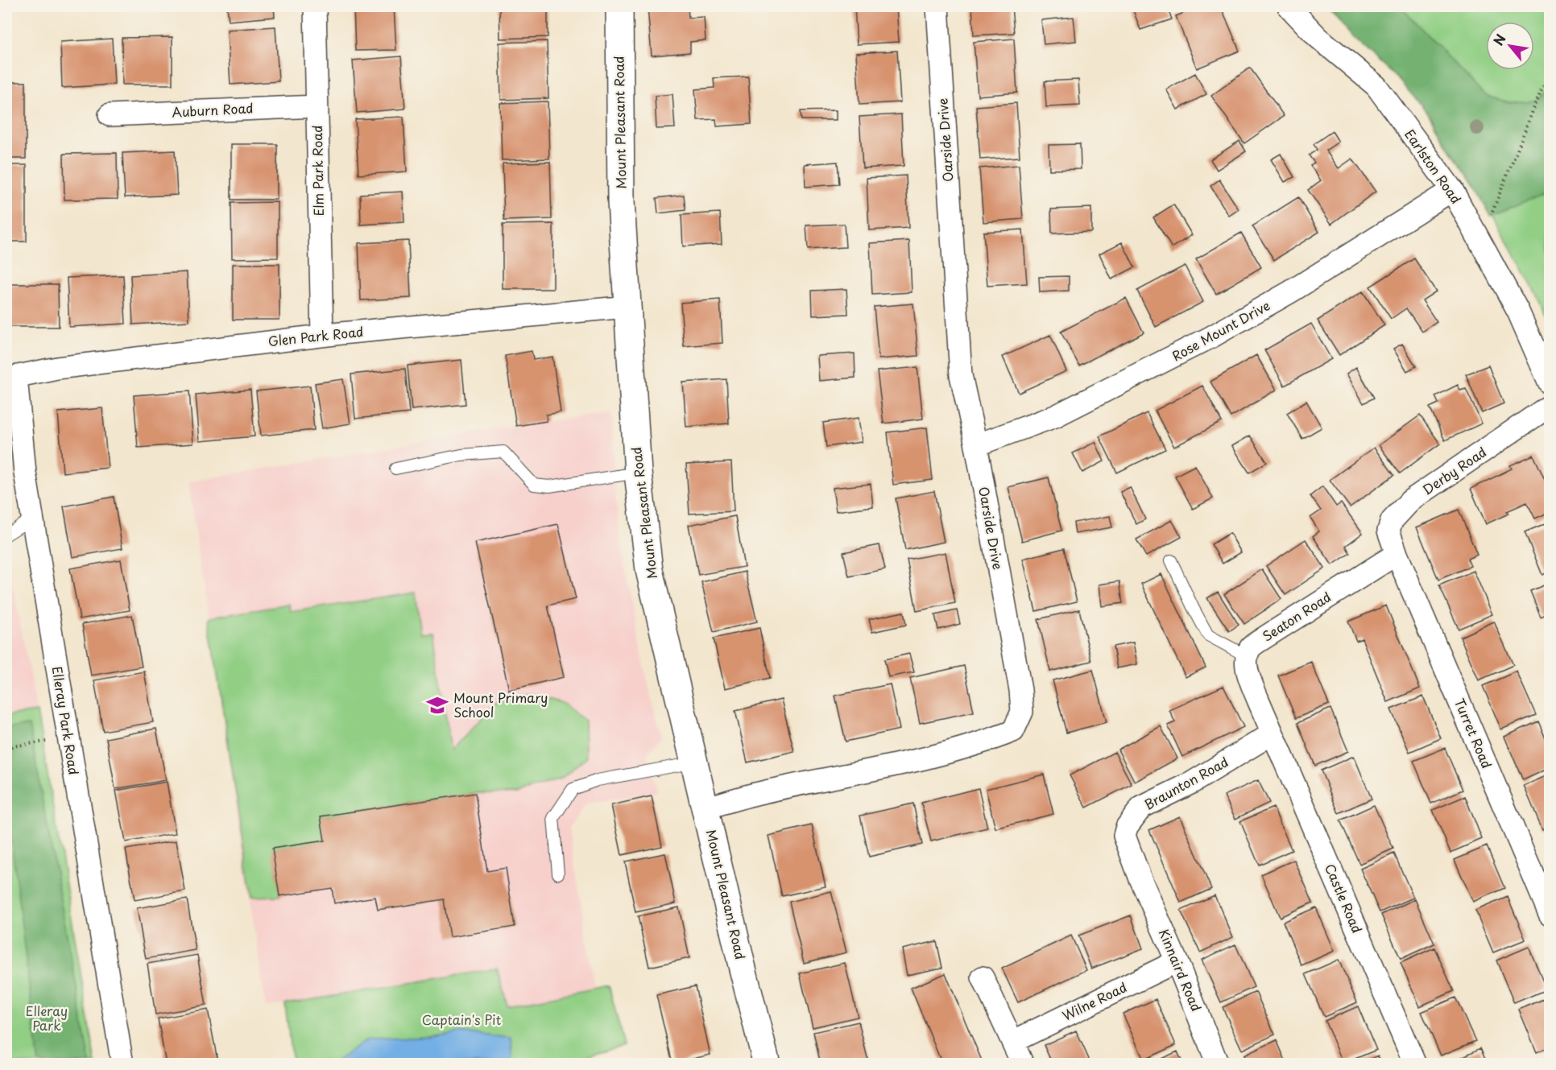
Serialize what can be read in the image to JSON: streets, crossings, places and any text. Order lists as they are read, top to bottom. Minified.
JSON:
{"streets":{"street":["Auburn Road","Mount Pleasant Road","Oarside Drive","Earlston Road","Elm Park Road","Rose Mount Drive","Glen Park Road","Derby Road","Seaton Road","Elleray Park Road","Turret Road","Braunton Road","Castle Road","Kinnaird Road","Wilne Road"]},"crossings":[["Auburn Road","Elm Park Road"],["Mount Pleasant Road","Oarside Drive"],["Mount Pleasant Road","Glen Park Road"],["Oarside Drive","Rose Mount Drive"],["Earlston Road","Rose Mount Drive"],["Elm Park Road","Glen Park Road"],["Glen Park Road","Elleray Park Road"],["Derby Road","Seaton Road"],["Derby Road","Turret Road"],["Seaton Road","Turret Road"],["Braunton Road","Castle Road"],["Braunton Road","Kinnaird Road"],["Kinnaird Road","Wilne Road"]],"parks":["Elleray Park","Captain's Pit"],"places":{"school or university":["Mount Primary School"]},"north":"top left"}
